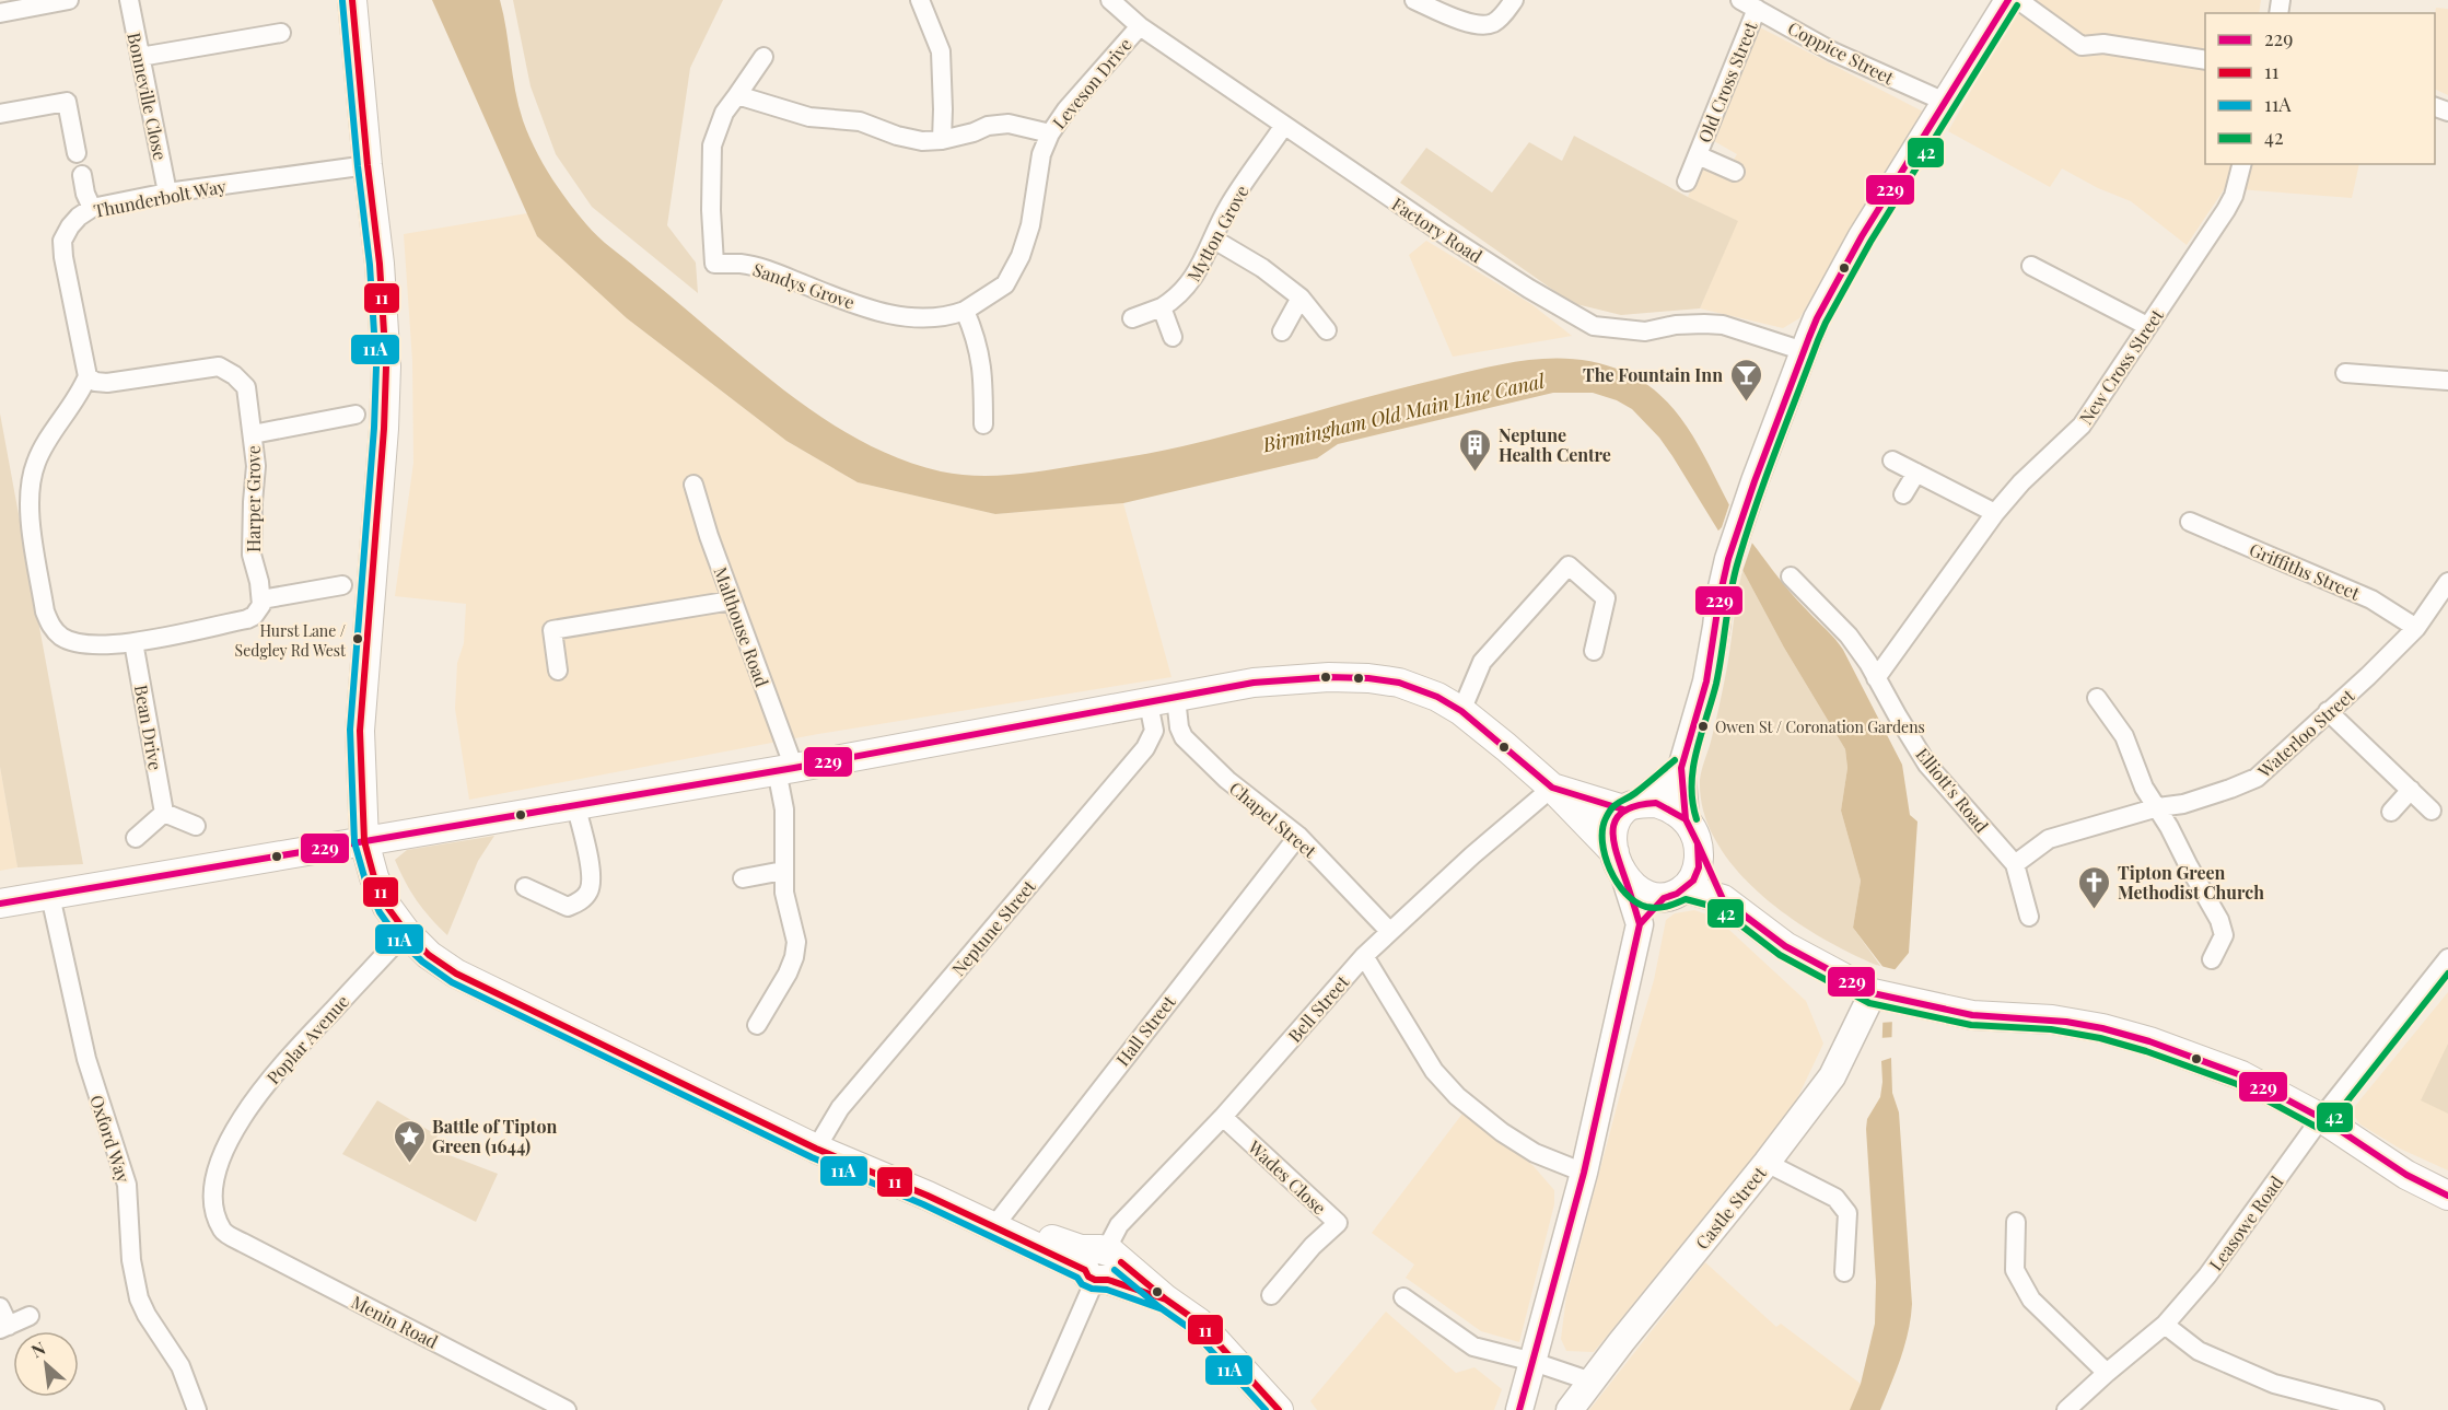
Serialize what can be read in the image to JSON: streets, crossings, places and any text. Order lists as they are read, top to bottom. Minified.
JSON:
{"streets":{"main road":["Castle Street"],"street":["Coppice Street","Old Cross Street","Leveson Drive","Bonneville Close","Thunderbolt Way","Factory Road","Mytton Grove","Sandys Grove","New Cross Street","Harper Grove","Griffiths Street","Malthouse Road","Bean Drive","Waterloo Street","Elliott's Road","Chapel Street","Neptune Street","Bell Street","Hall Street","Poplar Avenue","Oxford Way","Wades Close","Leasowe Road","Menin Road"]},"crossings":[["Coppice Street","Old Cross Street"],["Leveson Drive","Factory Road"],["Leveson Drive","Sandys Grove"],["Bonneville Close","Thunderbolt Way"],["Thunderbolt Way","Harper Grove"],["Factory Road","Mytton Grove"],["New Cross Street","Elliott's Road"],["Griffiths Street","Waterloo Street"],["Waterloo Street","Elliott's Road"],["Chapel Street","Neptune Street"],["Chapel Street","Bell Street"],["Chapel Street","Hall Street"],["Bell Street","Wades Close"],["Poplar Avenue","Menin Road"]],"water":["Birmingham Old Main Line Canal"],"places":{"bar":["The Fountain Inn"],"building":["Neptune Health Centre"],"other":["Hurst Lane / Sedgley Rd West","Owen St / Coronation Gardens"],"church":["Tipton Green Methodist Church"],"place":["Battle of Tipton Green (1644)"]},"lines":["transit line 229","transit line 11","transit line 11A","transit line 42"],"legend":["229","11","11A","42"],"north":"top left"}
